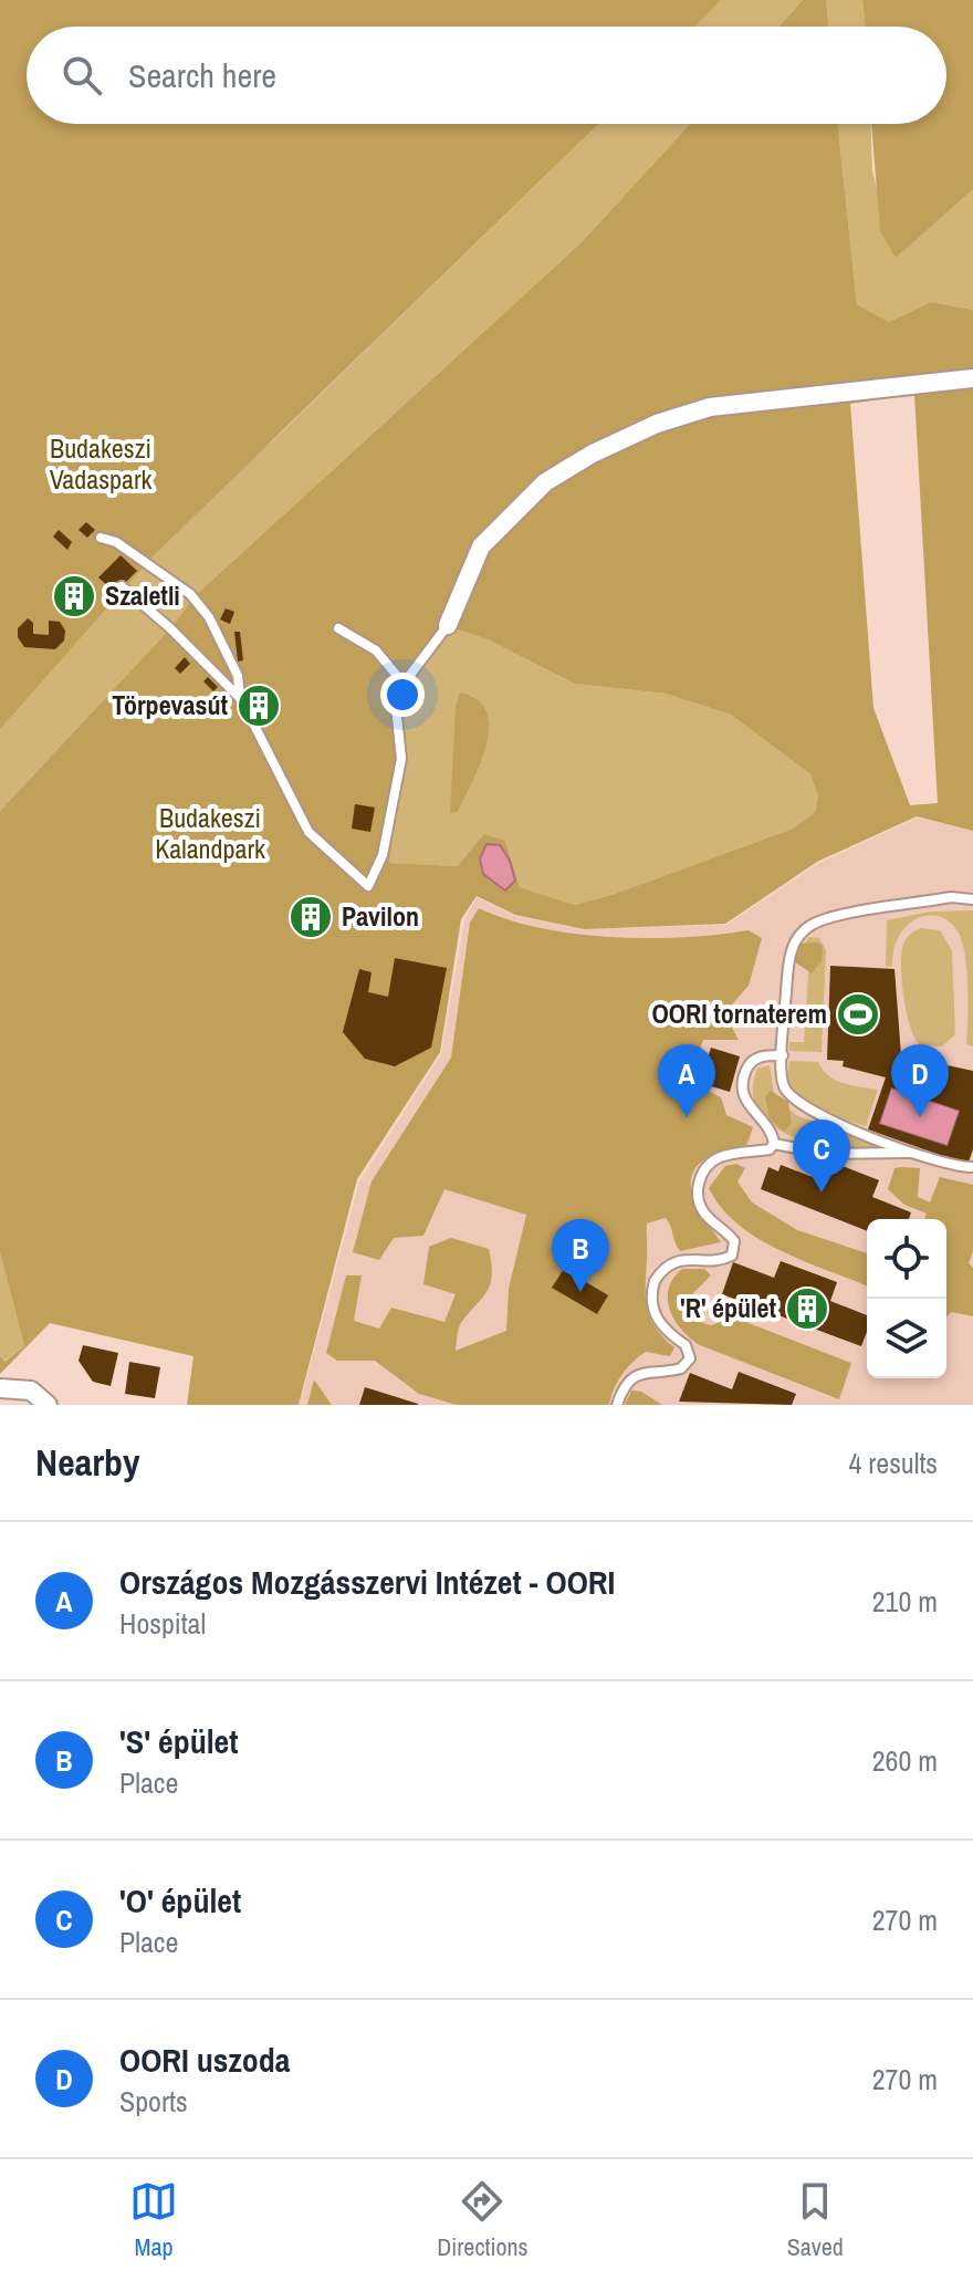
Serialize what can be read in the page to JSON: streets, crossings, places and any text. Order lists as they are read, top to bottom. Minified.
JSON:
{"parks":["Budakeszi Vadaspark","Budakeszi Kalandpark"],"places":{"building":["Szaletli","Törpevasút","Pavilon","'R' épület"],"sports":["OORI tornaterem"]},"page":{"search":"Search here","pins":["A","D","C","B"],"heading":["Nearby","4 results"],"list":[{"mark":"A","name":"Országos Mozgásszervi Intézet - OORI","note":"Hospital","value":"210 m"},{"mark":"B","name":"'S' épület","note":"Place","value":"260 m"},{"mark":"C","name":"'O' épület","note":"Place","value":"270 m"},{"mark":"D","name":"OORI uszoda","note":"Sports","value":"270 m"}],"nav":["Map","Directions","Saved"]}}
